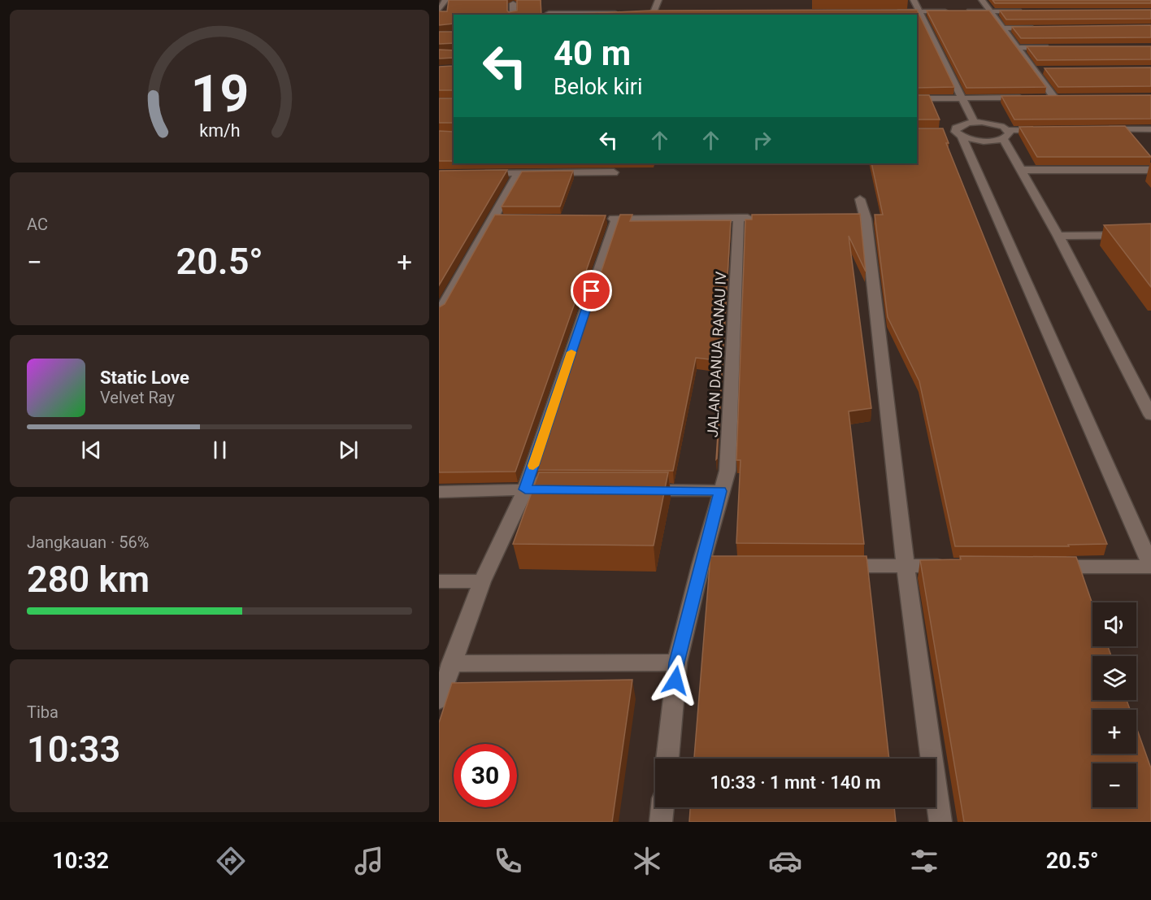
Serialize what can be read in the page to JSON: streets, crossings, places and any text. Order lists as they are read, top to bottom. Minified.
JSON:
{"streets":{"street":["JALAN DANUA RANAU IV"]},"page":{"turn":["40 m","Belok kiri"],"tile":["AC",["Jangkauan · 56%","280 km"],["Tiba","10:33"]],"heat":["−","20.5°","+"],"song":["Static Love","Velvet Ray"],"map_buttons":["+","−"],"limit":"30","trip":"10:33 · 1 mnt · 140 m","tabs":["10:32","20.5°"],"gauge":["19","km/h"]}}
